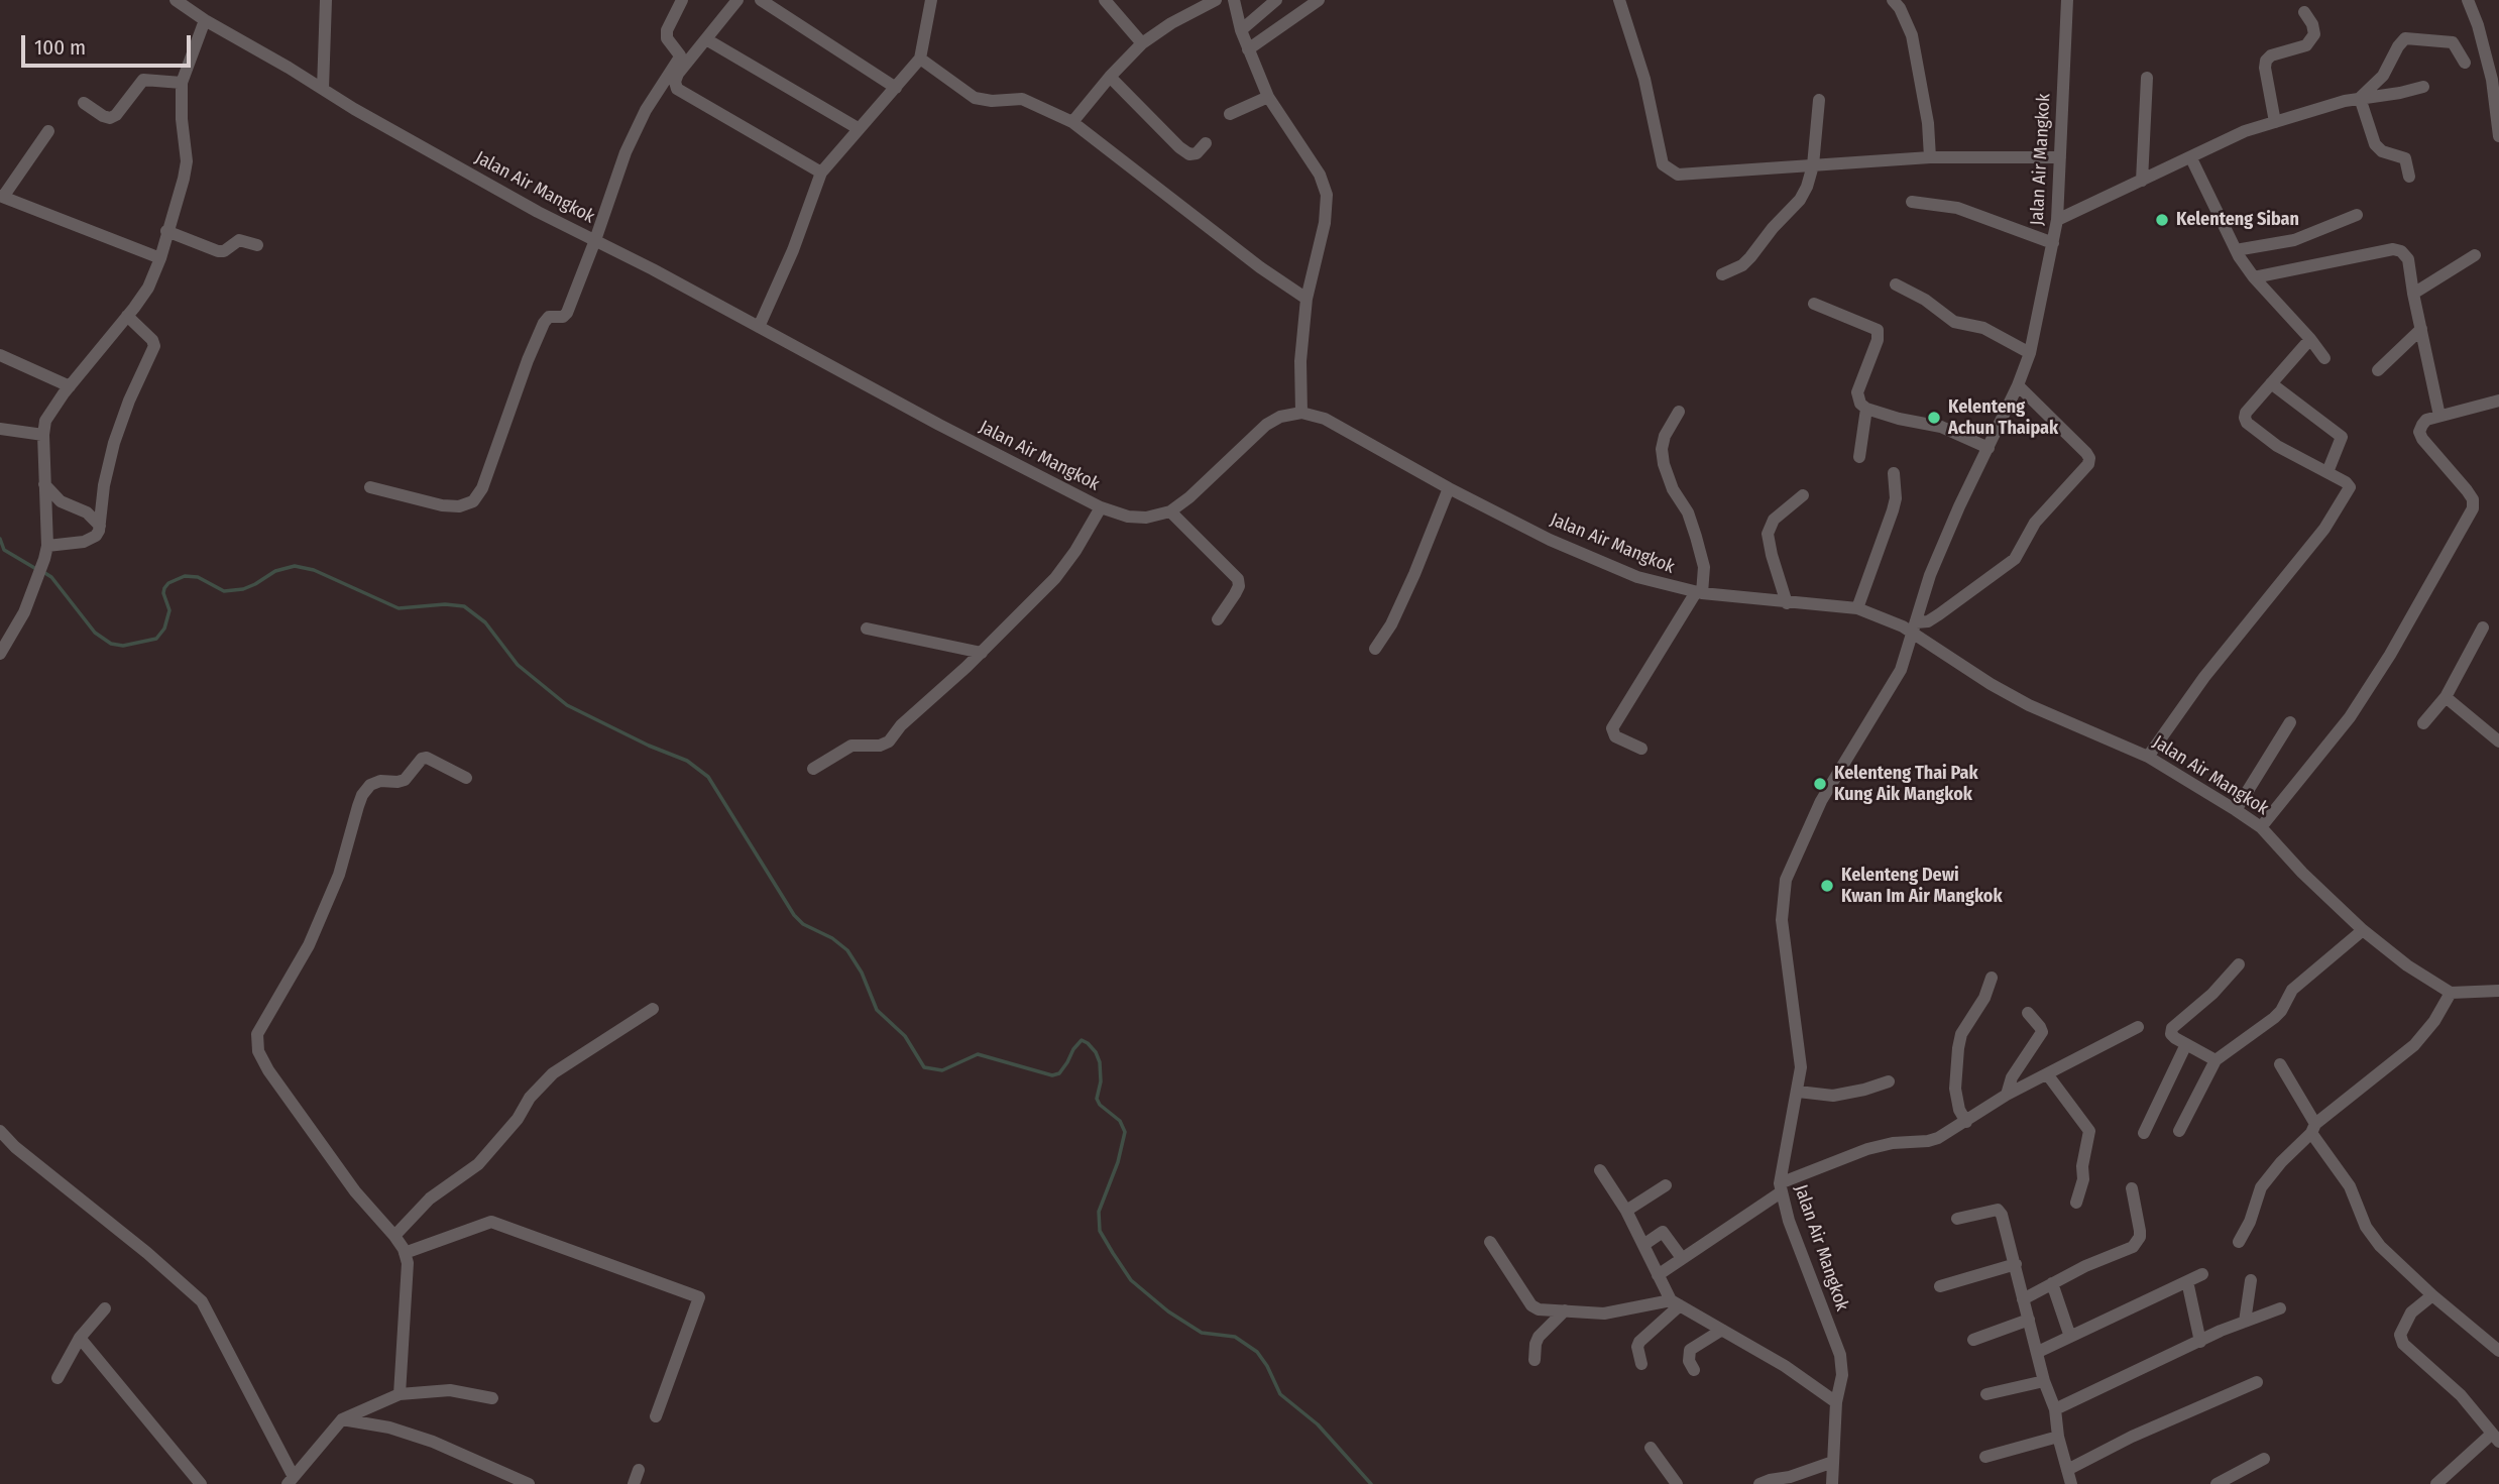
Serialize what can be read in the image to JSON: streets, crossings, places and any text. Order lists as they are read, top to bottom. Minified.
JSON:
{"streets":{"street":["Jalan Air Mangkok"]},"places":["Kelenteng Siban","Kelenteng Achun Thaipak","Kelenteng Thai Pak Kung Aik Mangkok","Kelenteng Dewi Kwan Im Air Mangkok"],"scale_bar":"100 m"}
